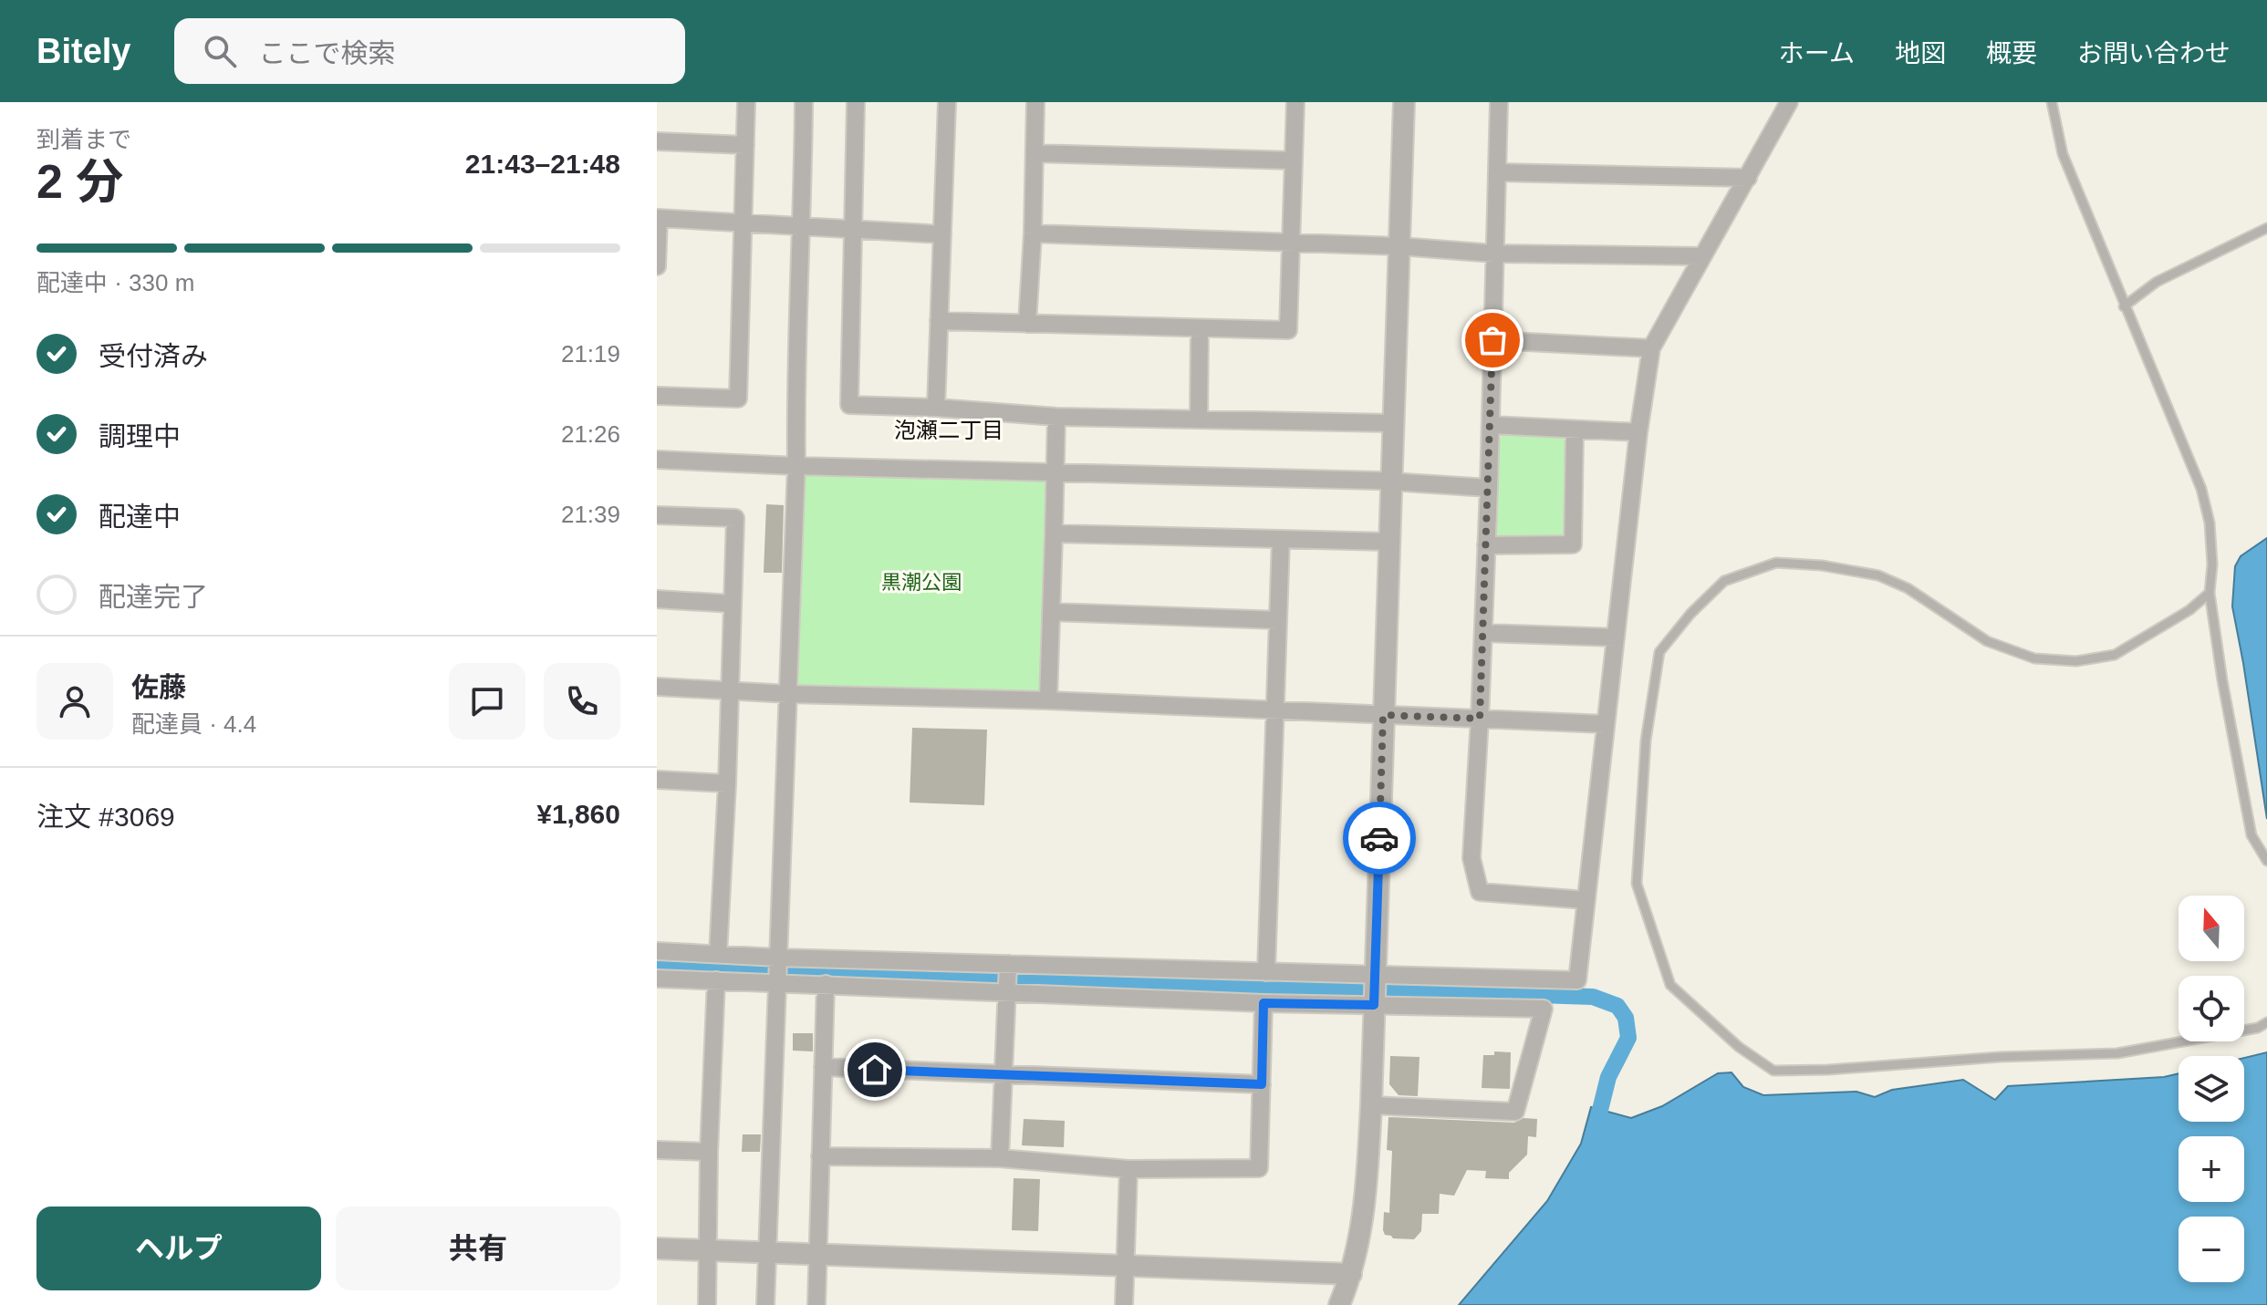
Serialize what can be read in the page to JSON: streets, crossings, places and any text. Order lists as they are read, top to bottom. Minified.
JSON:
{"districts":["泡瀬二丁目"],"parks":["黒潮公園"],"north":"top","page":{"header":"Bitely","search":"ここで検索","nav":["ホーム","地図","概要","お問い合わせ"],"heading":["2 分","到着まで","21:43–21:48"],"panel":["佐藤","配達員 · 4.4","注文 #3069","¥1,860"],"bar":"配達中 · 330 m","list":[["受付済み","21:19"],["調理中","21:26"],["配達中","21:39"],"配達完了"],"map_buttons":["+","−"],"buttons":["ヘルプ","共有"]}}
